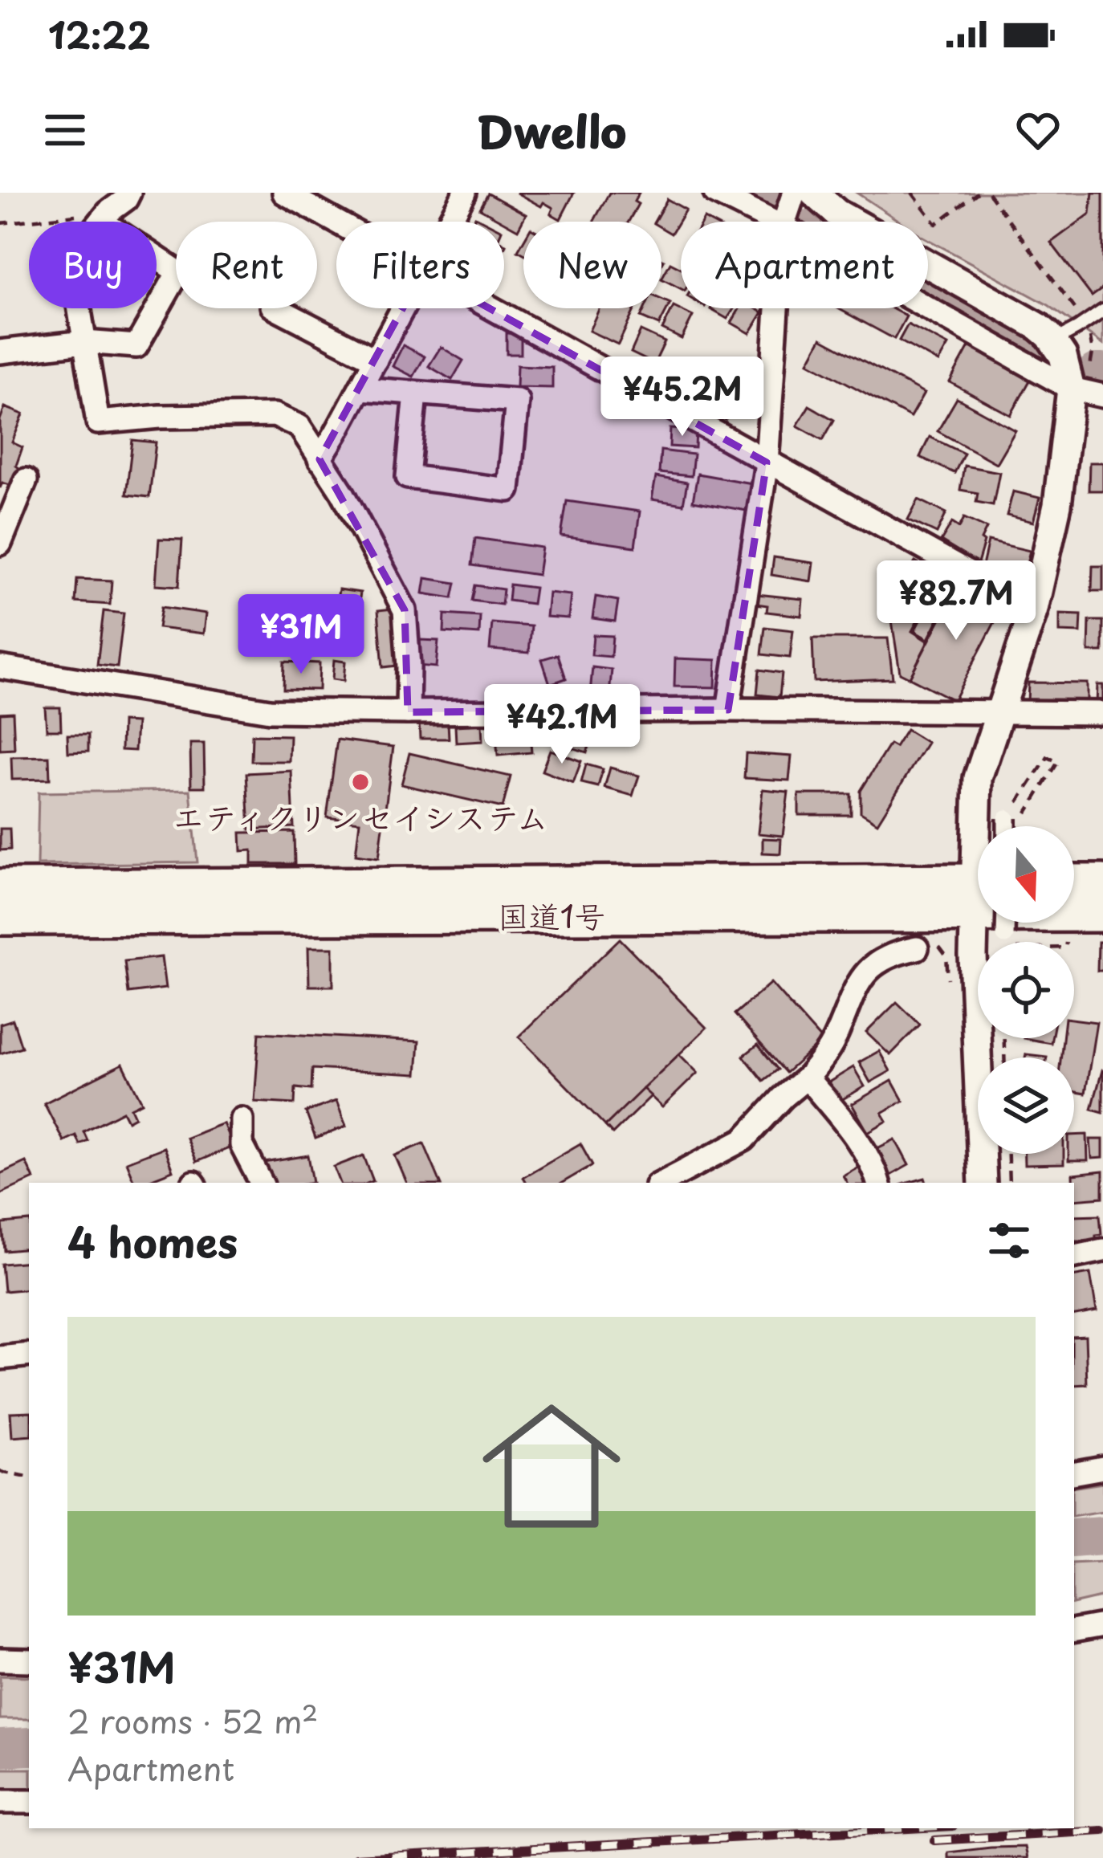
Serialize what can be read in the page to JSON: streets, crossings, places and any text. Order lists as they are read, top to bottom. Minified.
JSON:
{"streets":{"highway":["国道1号"]},"places":["エティクリンセイシステム"],"north":"bottom","page":{"status":"12:22","header":"Dwello","chip":["Buy","Rent","Filters","New","Apartment"],"price":["¥45.2M","¥82.7M","¥31M","¥42.1M"],"heading":"4 homes","list":[{"name":"¥31M","note":"2 rooms · 52 m² · Apartment"}]}}
